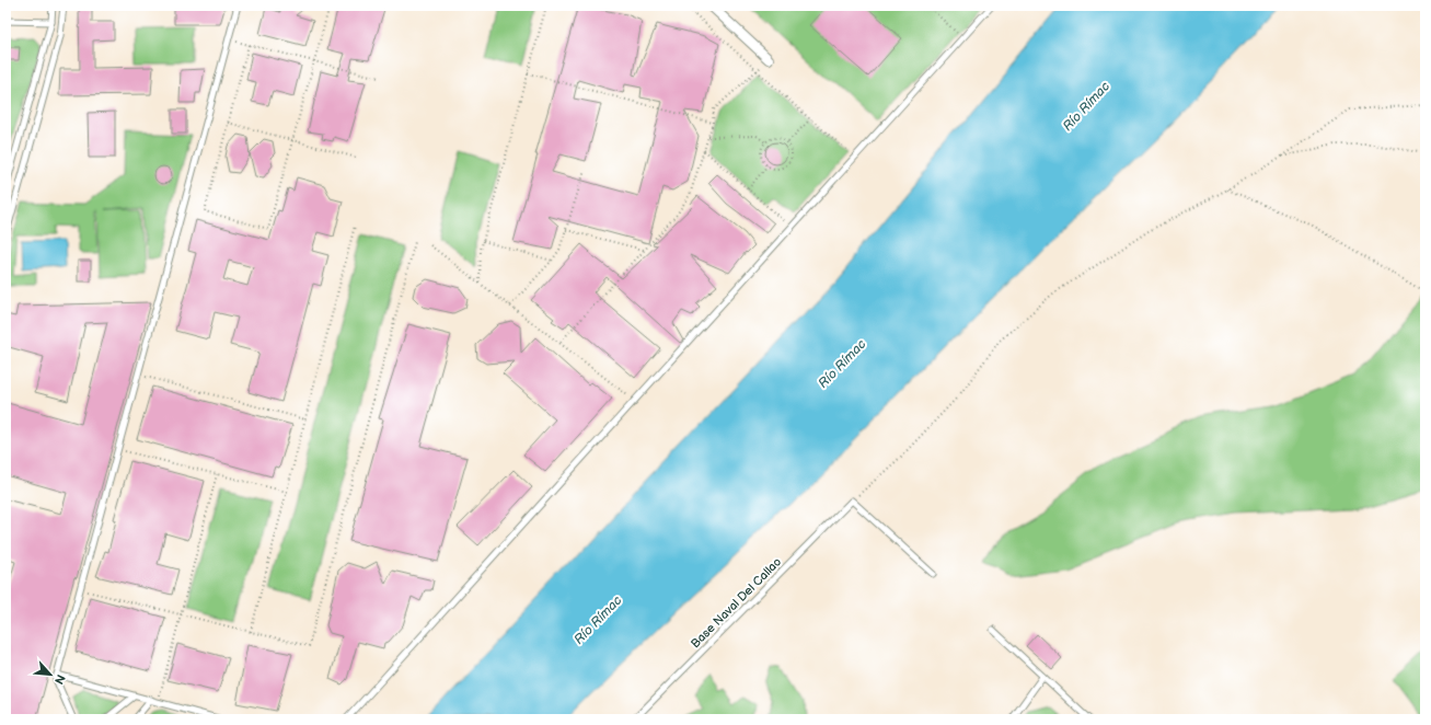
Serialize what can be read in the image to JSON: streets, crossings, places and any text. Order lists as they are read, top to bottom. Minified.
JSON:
{"streets":{"lane":["Base Naval Del Callao"]},"water":["Río Rímac"],"north":"bottom right"}
